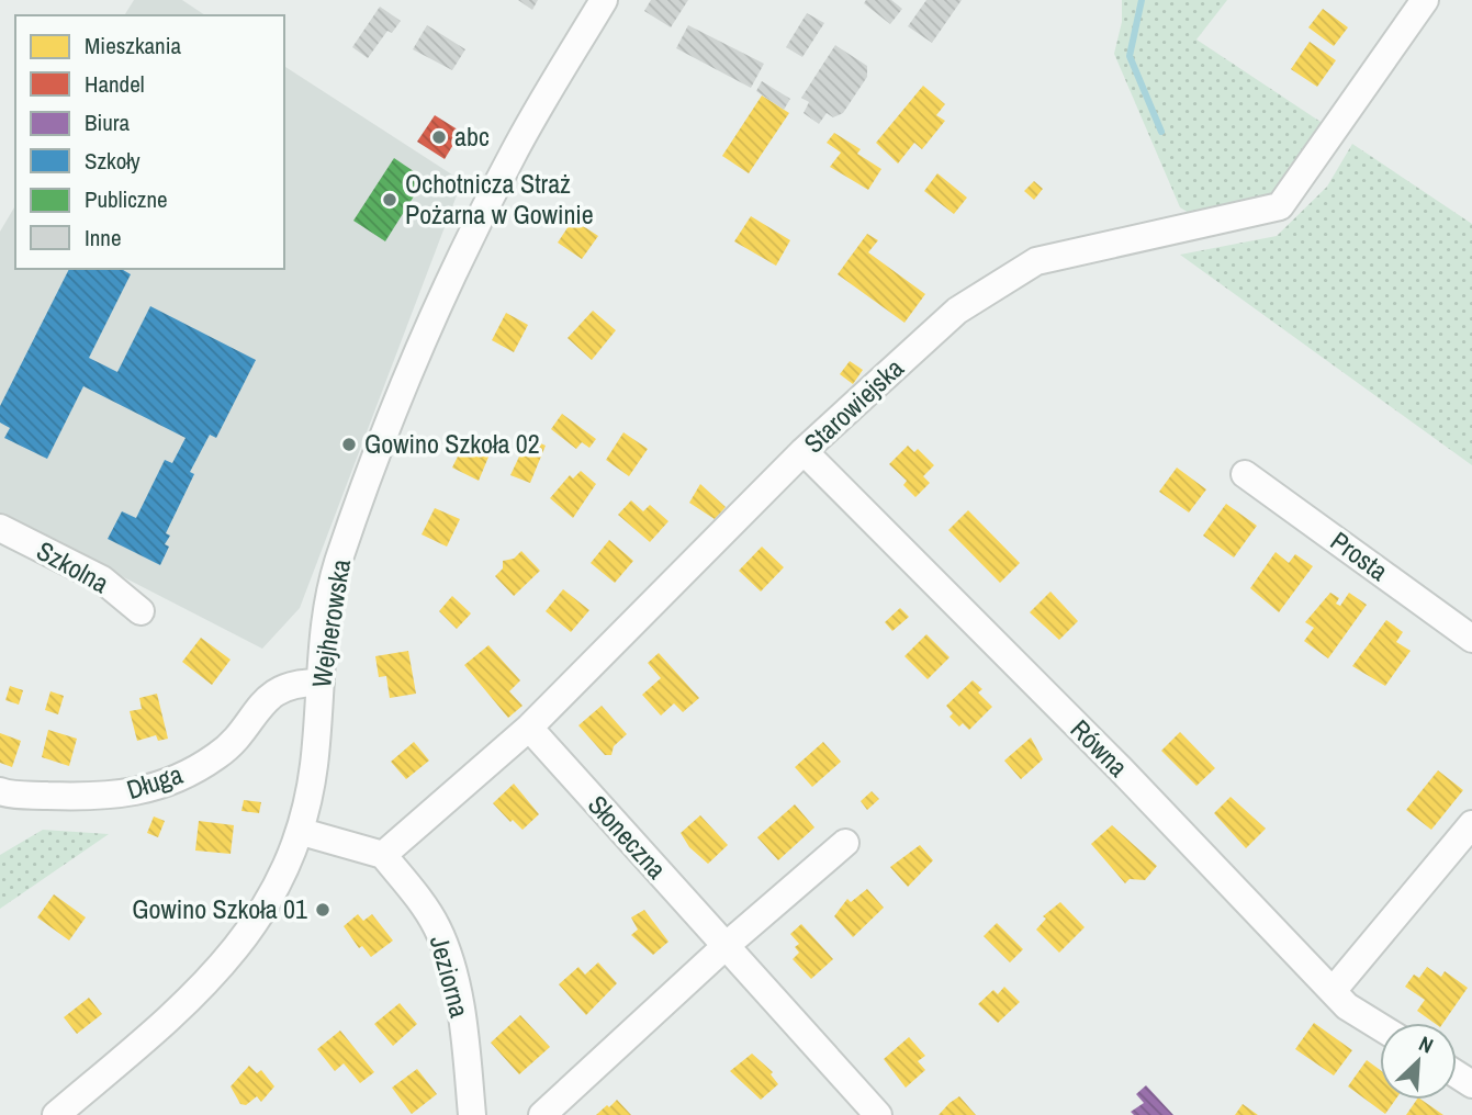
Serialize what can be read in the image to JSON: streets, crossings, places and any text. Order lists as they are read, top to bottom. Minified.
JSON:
{"streets":{"street":["Starowiejska","Prosta","Szkolna","Wejherowska","Równa","Długa","Słoneczna","Jeziorna"]},"crossings":[["Starowiejska","Równa"],["Starowiejska","Słoneczna"],["Starowiejska","Jeziorna"],["Wejherowska","Długa"]],"places":["abc","Ochotnicza Straż Pożarna w Gowinie","Gowino Szkoła 02","Gowino Szkoła 01"],"legend":["Mieszkania","Handel","Biura","Szkoły","Publiczne","Inne"],"north":"top right"}
